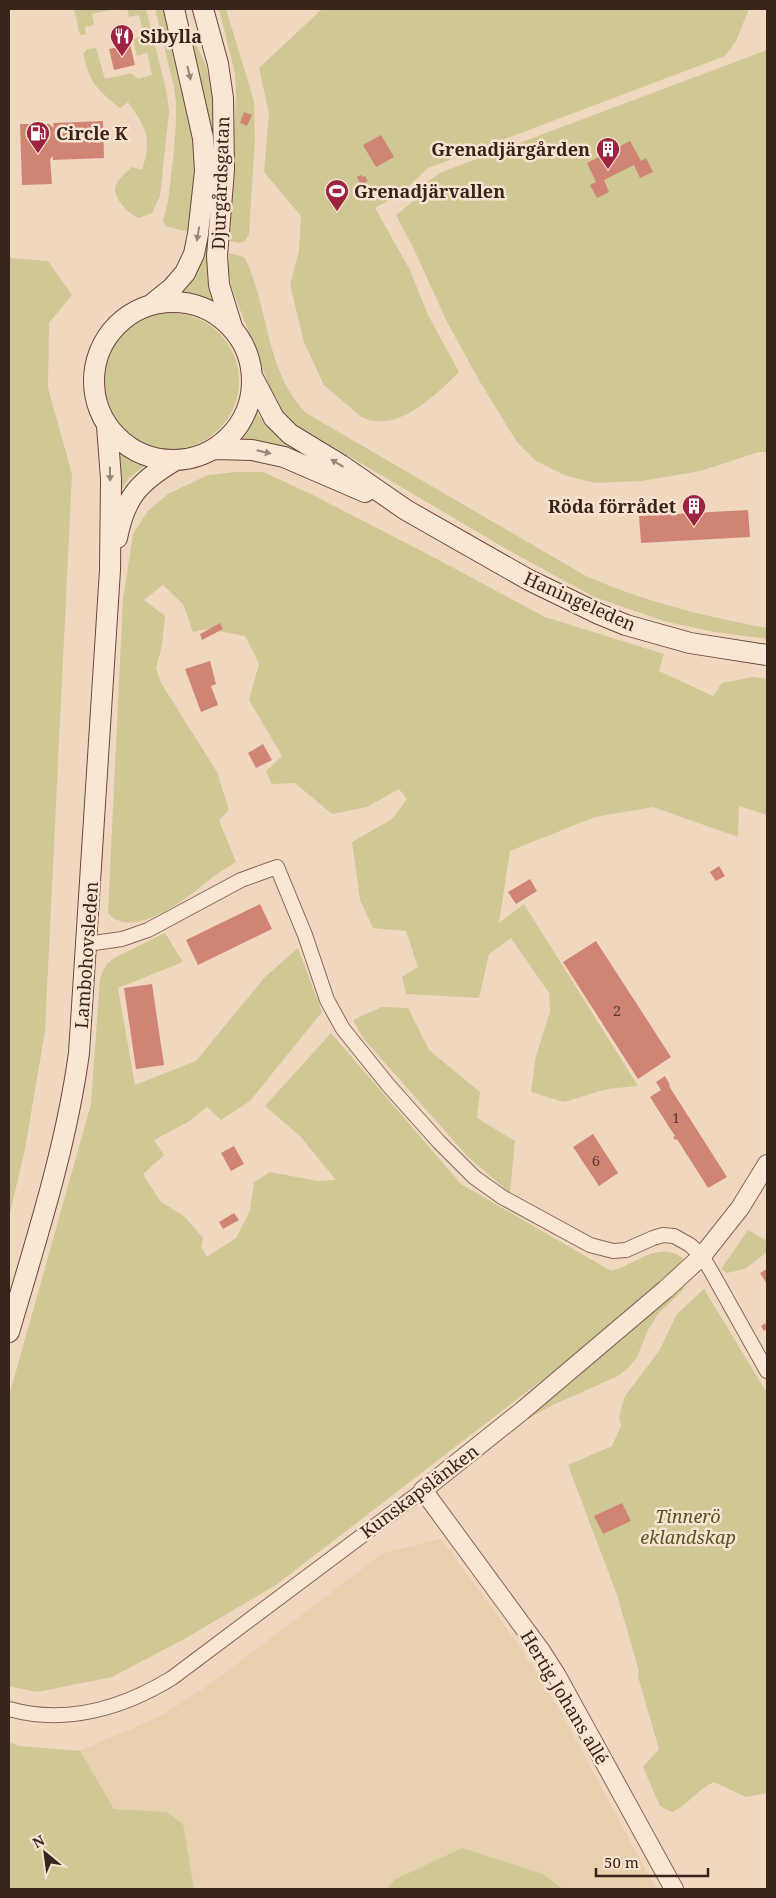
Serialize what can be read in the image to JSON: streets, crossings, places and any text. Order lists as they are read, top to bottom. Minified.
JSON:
{"streets":{"main road":["Djurgårdsgatan","Haningeleden","Lambohovsleden"],"street":["Kunskapslänken","Hertig Johans allé"]},"crossings":[["Djurgårdsgatan","Haningeleden"],["Djurgårdsgatan","Lambohovsleden"],["Haningeleden","Lambohovsleden"],["Kunskapslänken","Hertig Johans allé"]],"parks":["Tinnerö eklandskap"],"places":{"restaurant":["Sibylla"],"fuel station":["Circle K"],"building":["Grenadjärgården","Röda förrådet"],"sports":["Grenadjärvallen"]},"house_numbers":["2","1","6"],"scale_bar":"50 m","north":"top left"}
